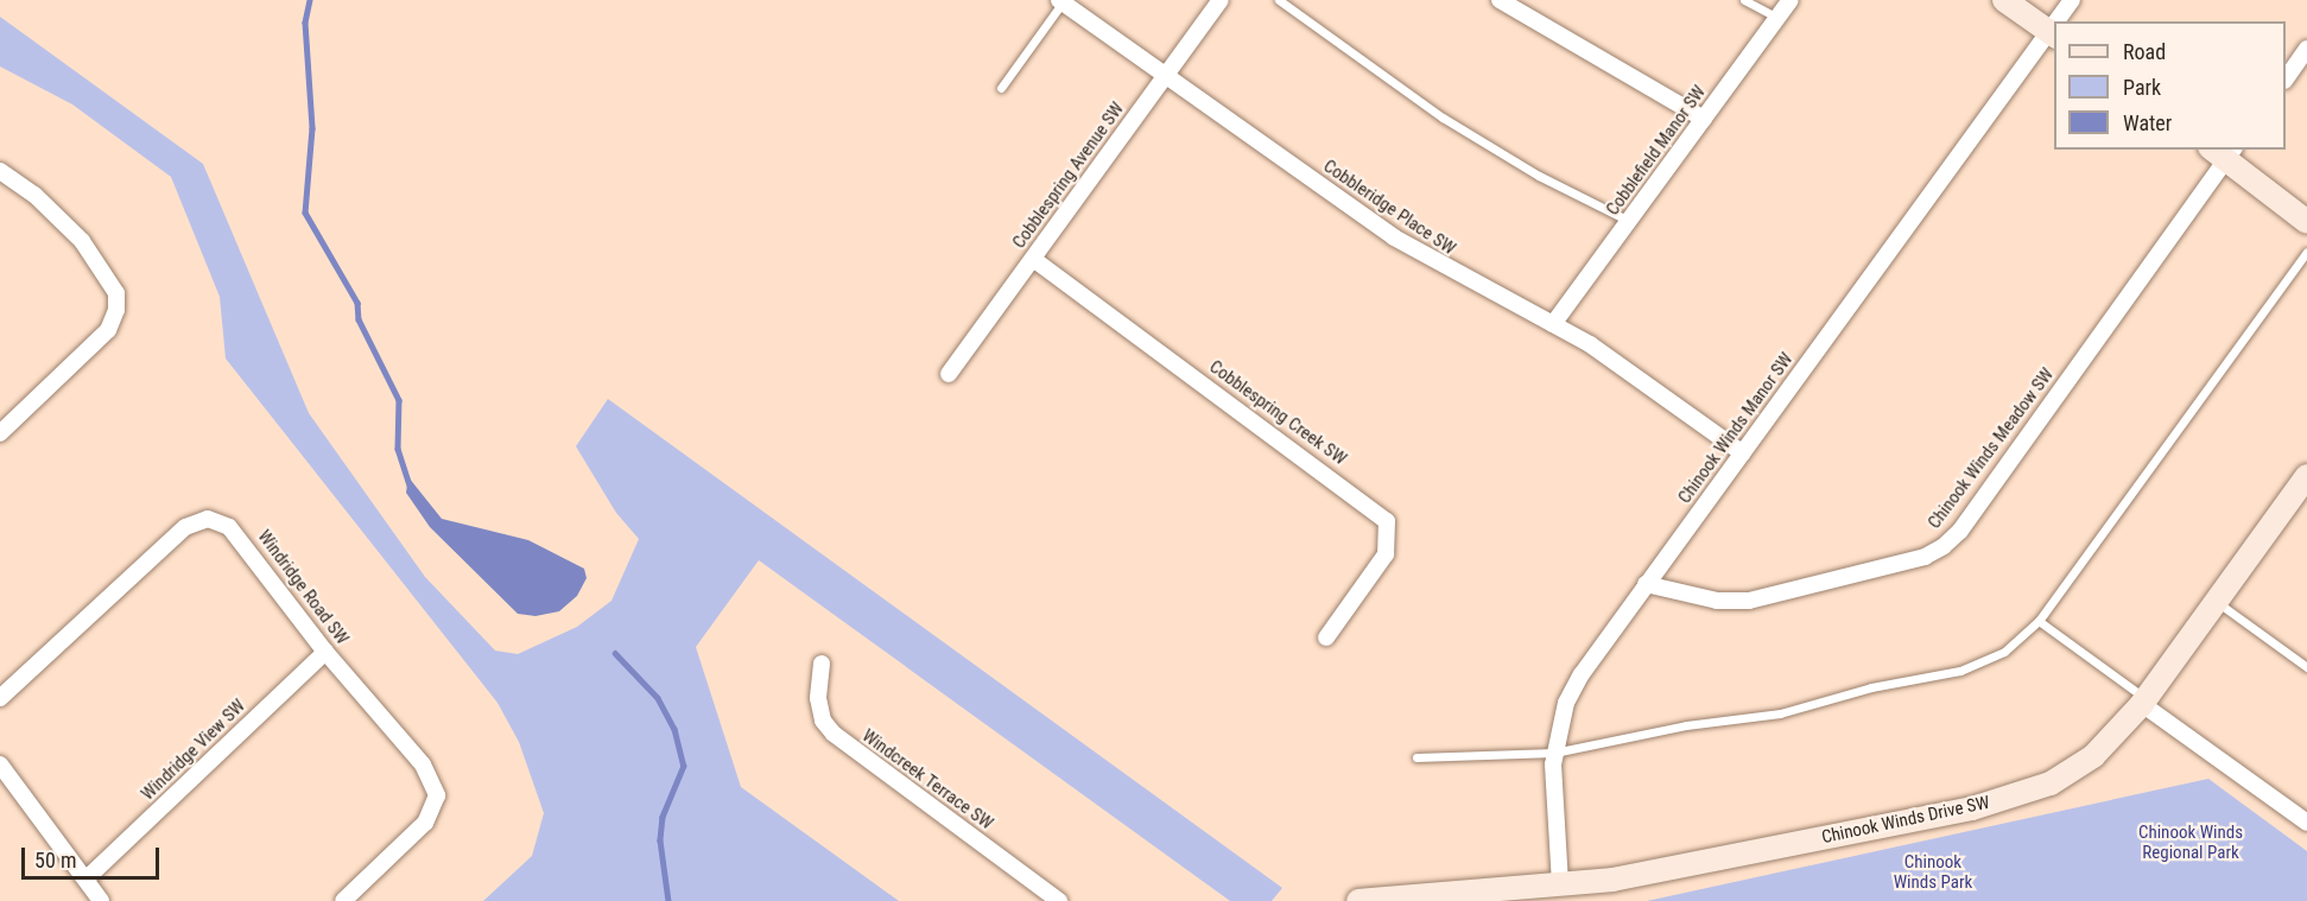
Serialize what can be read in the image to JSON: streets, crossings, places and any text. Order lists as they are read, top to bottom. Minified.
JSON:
{"streets":{"street":["Cobblefield Manor SW","Cobblespring Avenue SW","Cobbleridge Place SW","Cobblespring Creek SW","Chinook Winds Manor SW","Chinook Winds Meadow SW","Windridge Road SW","Windridge View SW","Windcreek Terrace SW","Chinook Winds Drive SW"]},"crossings":[["Cobblefield Manor SW","Cobbleridge Place SW"],["Cobblespring Avenue SW","Cobbleridge Place SW"],["Cobblespring Avenue SW","Cobblespring Creek SW"],["Cobbleridge Place SW","Chinook Winds Manor SW"],["Chinook Winds Manor SW","Chinook Winds Meadow SW"],["Chinook Winds Manor SW","Chinook Winds Drive SW"],["Windridge Road SW","Windridge View SW"]],"parks":["Chinook Winds Regional Park","Chinook Winds Park"],"legend":["Road","Park","Water"],"scale_bar":"50 m"}
